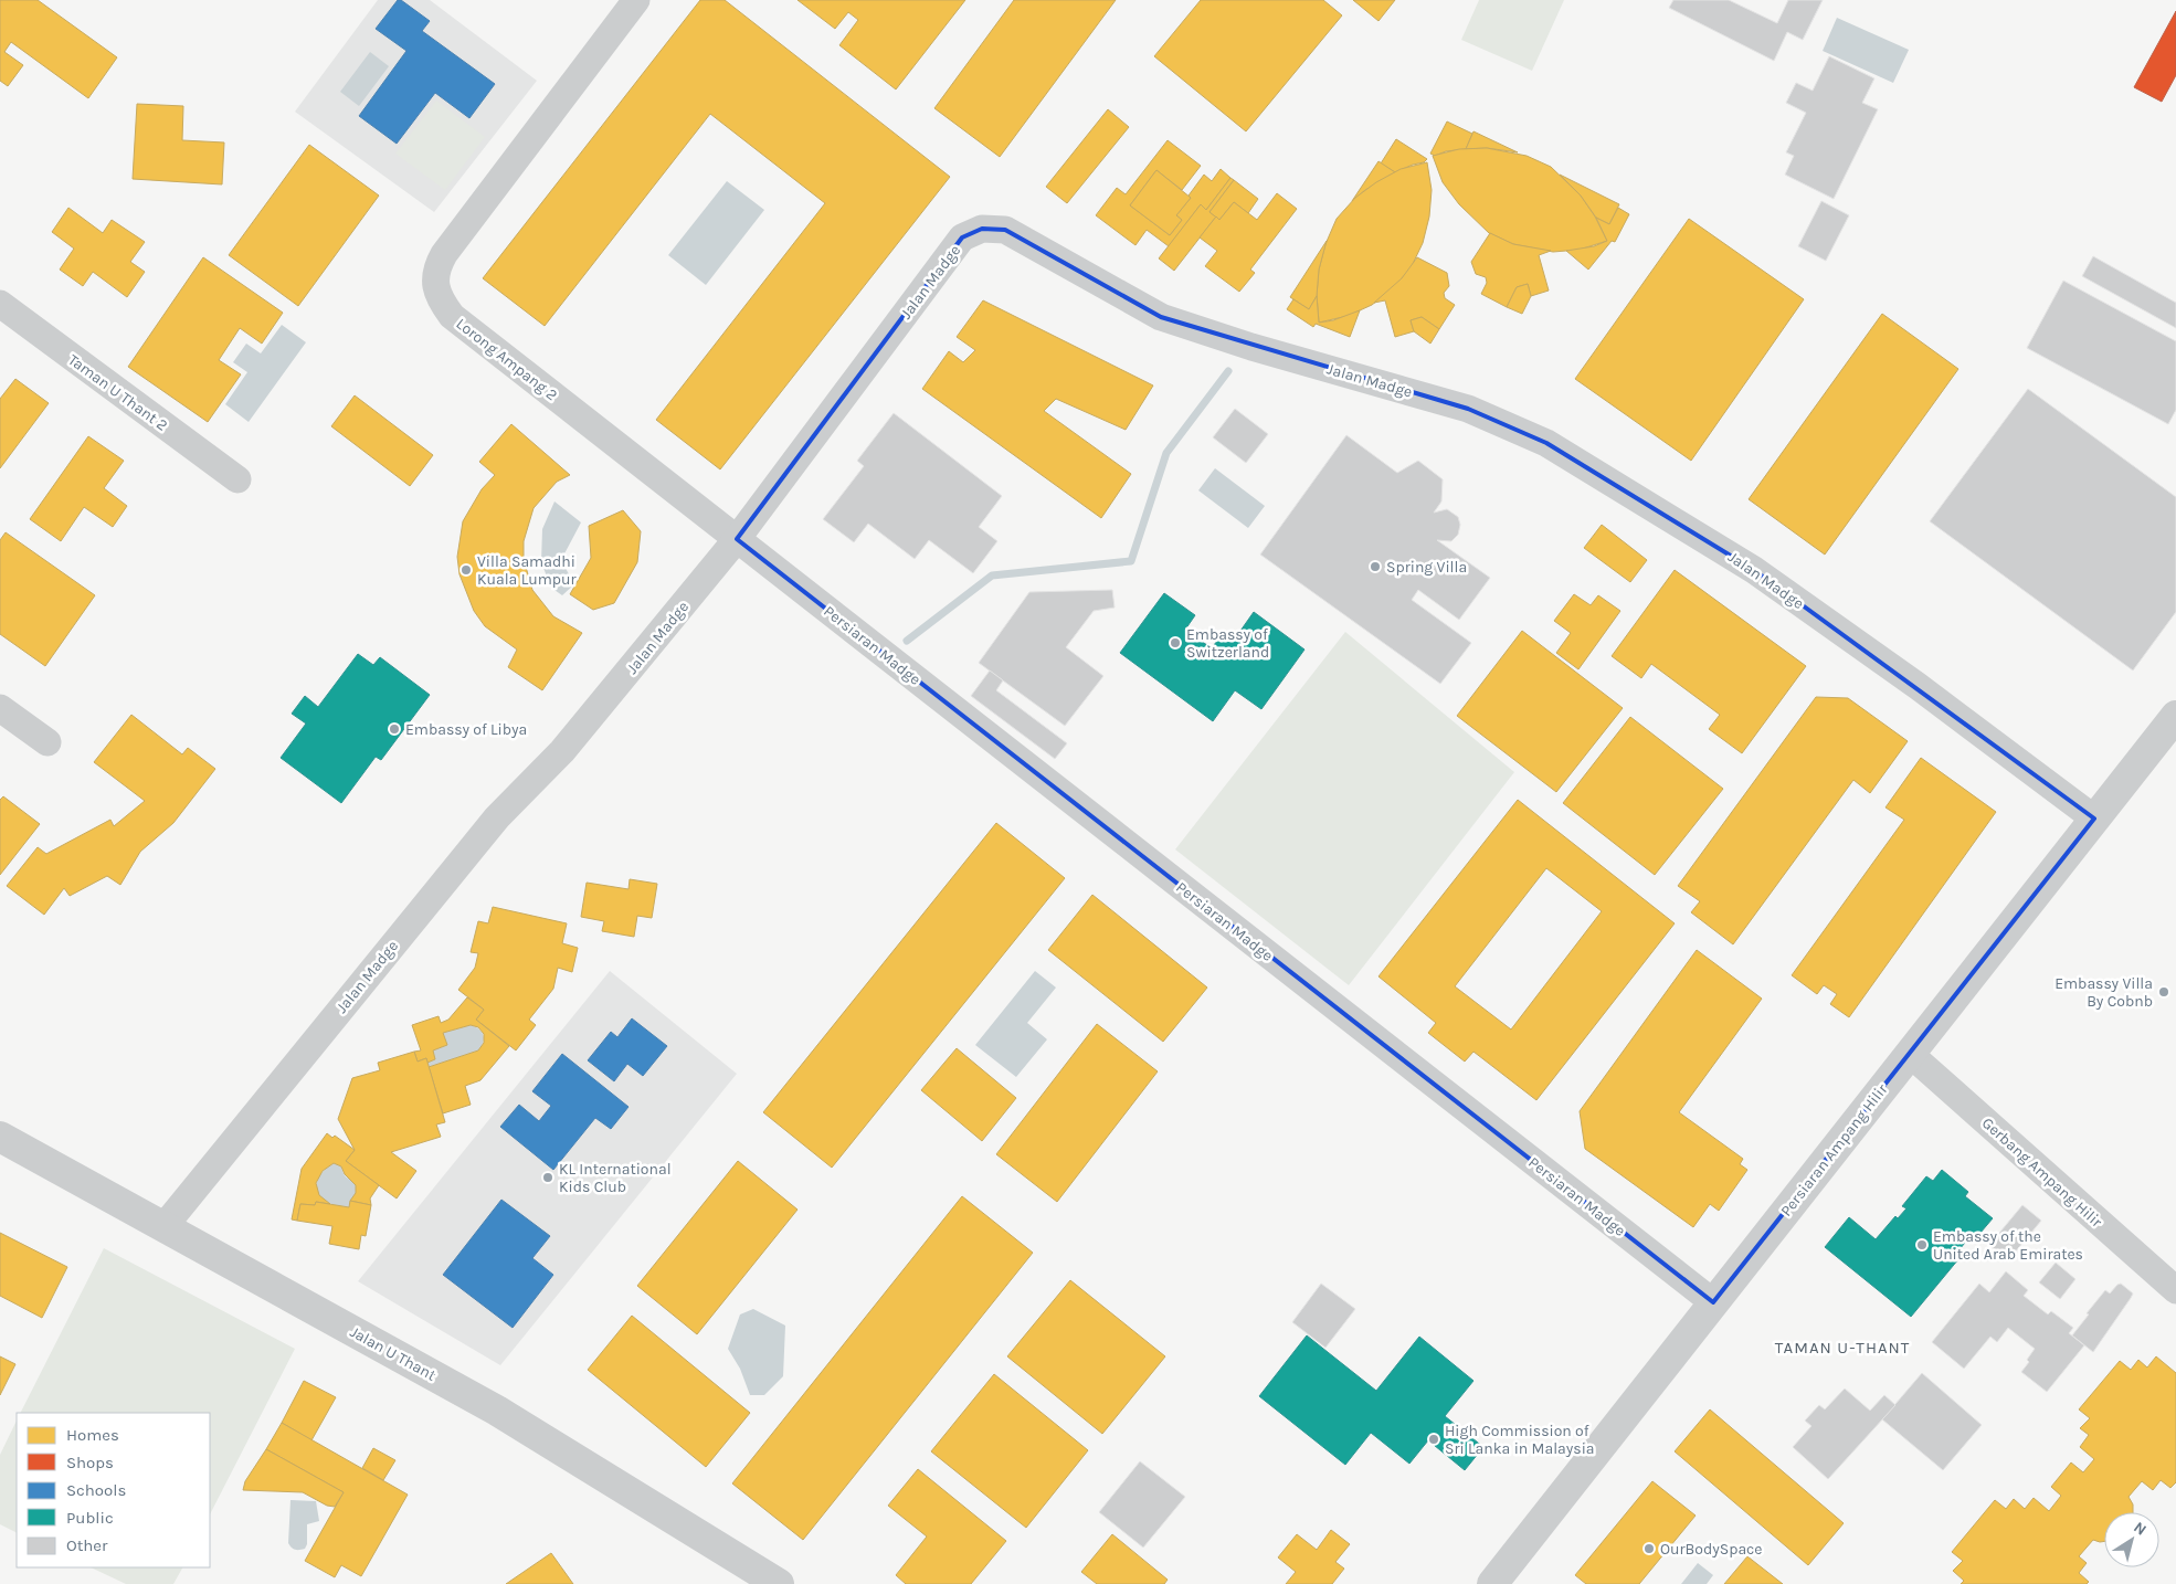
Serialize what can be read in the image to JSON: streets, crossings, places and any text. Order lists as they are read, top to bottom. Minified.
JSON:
{"streets":{"street":["Jalan Madge","Lorong Ampang 2","Taman U Thant 2","Persiaran Madge","Persiaran Ampang Hilir","Gerbang Ampang Hilir","Jalan U Thant"]},"crossings":[["Jalan Madge","Lorong Ampang 2"],["Jalan Madge","Persiaran Madge"],["Jalan Madge","Persiaran Ampang Hilir"],["Jalan Madge","Jalan U Thant"],["Lorong Ampang 2","Persiaran Madge"],["Persiaran Madge","Persiaran Ampang Hilir"],["Persiaran Ampang Hilir","Gerbang Ampang Hilir"]],"districts":["TAMAN U-THANT"],"places":["Spring Villa","Villa Samadhi Kuala Lumpur","Embassy of Switzerland","Embassy of Libya","Embassy Villa By Cobnb","KL International Kids Club","Embassy of the United Arab Emirates","High Commission of Sri Lanka in Malaysia","OurBodySpace"],"legend":["Homes","Shops","Schools","Public","Other"],"north":"top right"}
